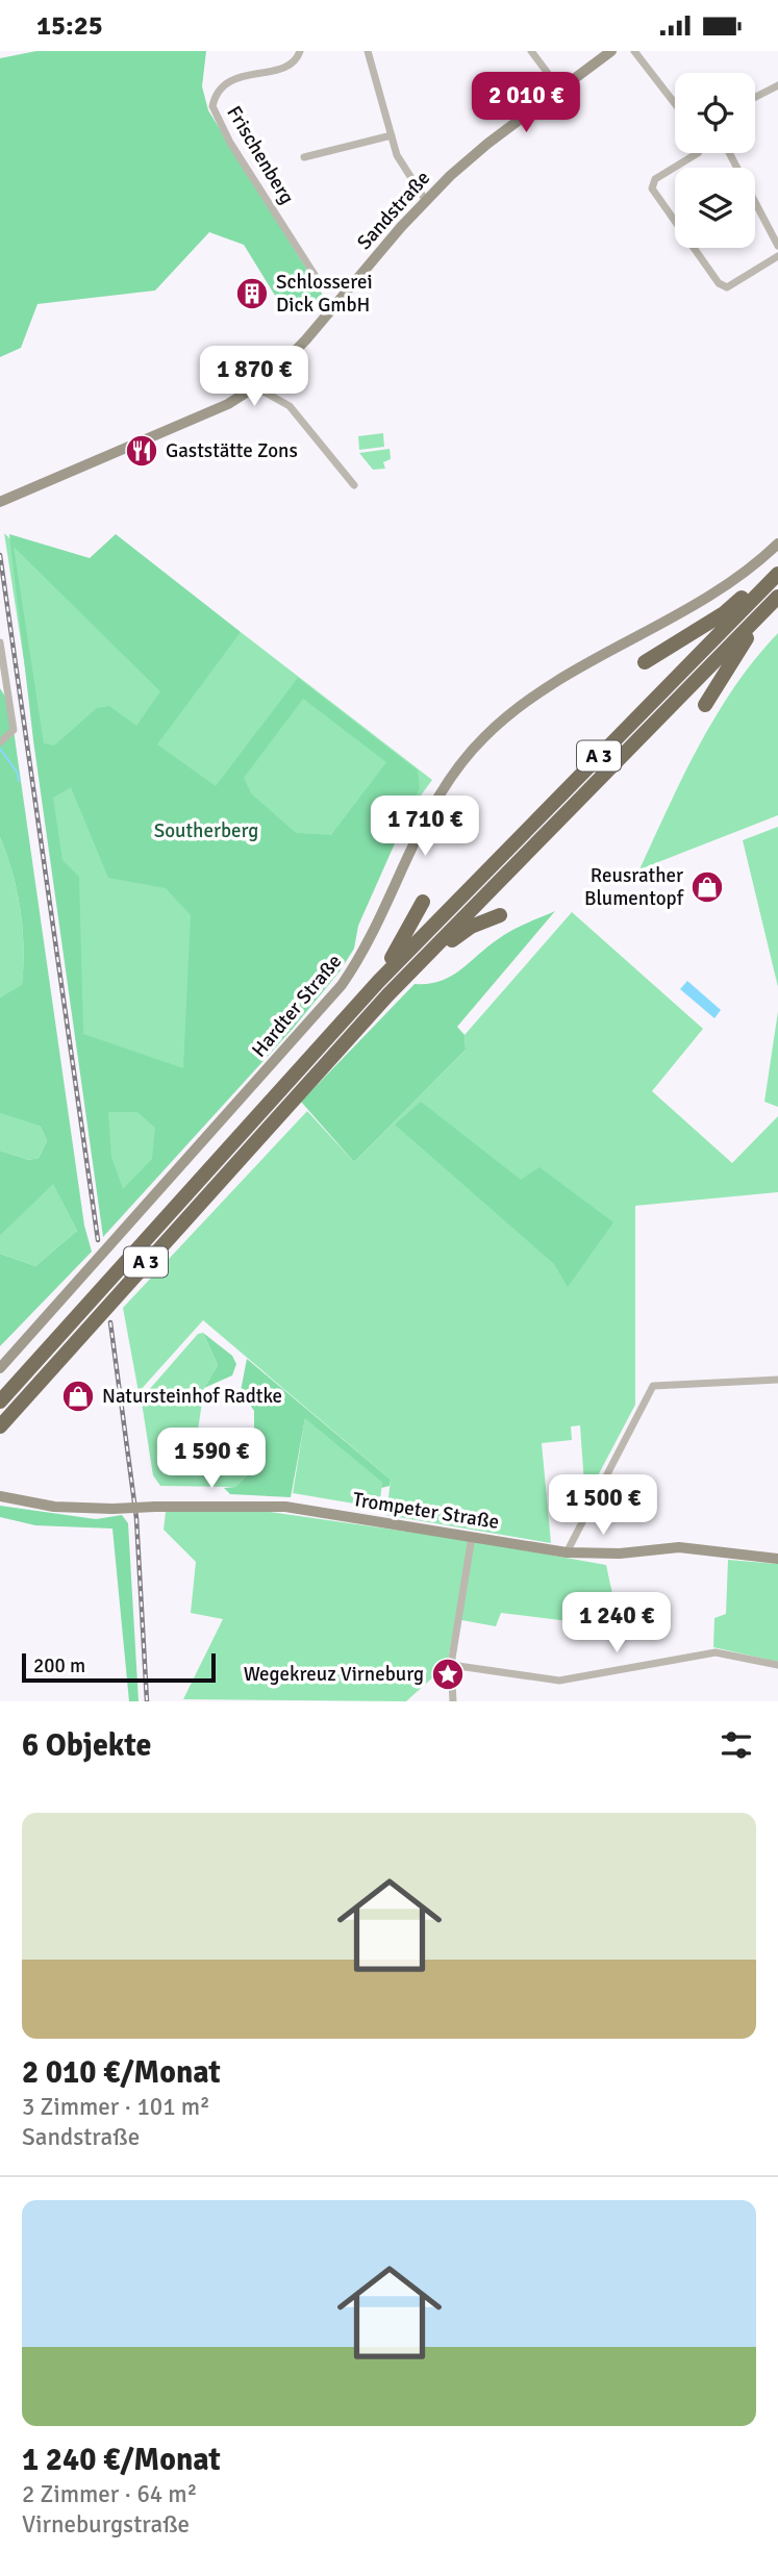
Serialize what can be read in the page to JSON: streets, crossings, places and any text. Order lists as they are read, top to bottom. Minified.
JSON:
{"streets":{"highway":["A 3"],"main road":["Sandstraße","Hardter Straße","Trompeter Straße"],"street":["Frischenberg"]},"parks":["Southerberg"],"places":{"building":["Schlosserei Dick GmbH"],"restaurant":["Gaststätte Zons"],"shop":["Reusrather Blumentopf","Natursteinhof Radtke"],"place":["Wegekreuz Virneburg"]},"scale_bar":"200 m","page":{"status":"15:25","price":["2 010 €","1 870 €","1 710 €","1 590 €","1 500 €","1 240 €"],"scale":"200 m","heading":"6 Objekte","list":[{"name":"2 010 €/Monat","note":"3 Zimmer · 101 m² · Sandstraße"},{"name":"1 240 €/Monat","note":"2 Zimmer · 64 m² · Virneburgstraße"}]}}
